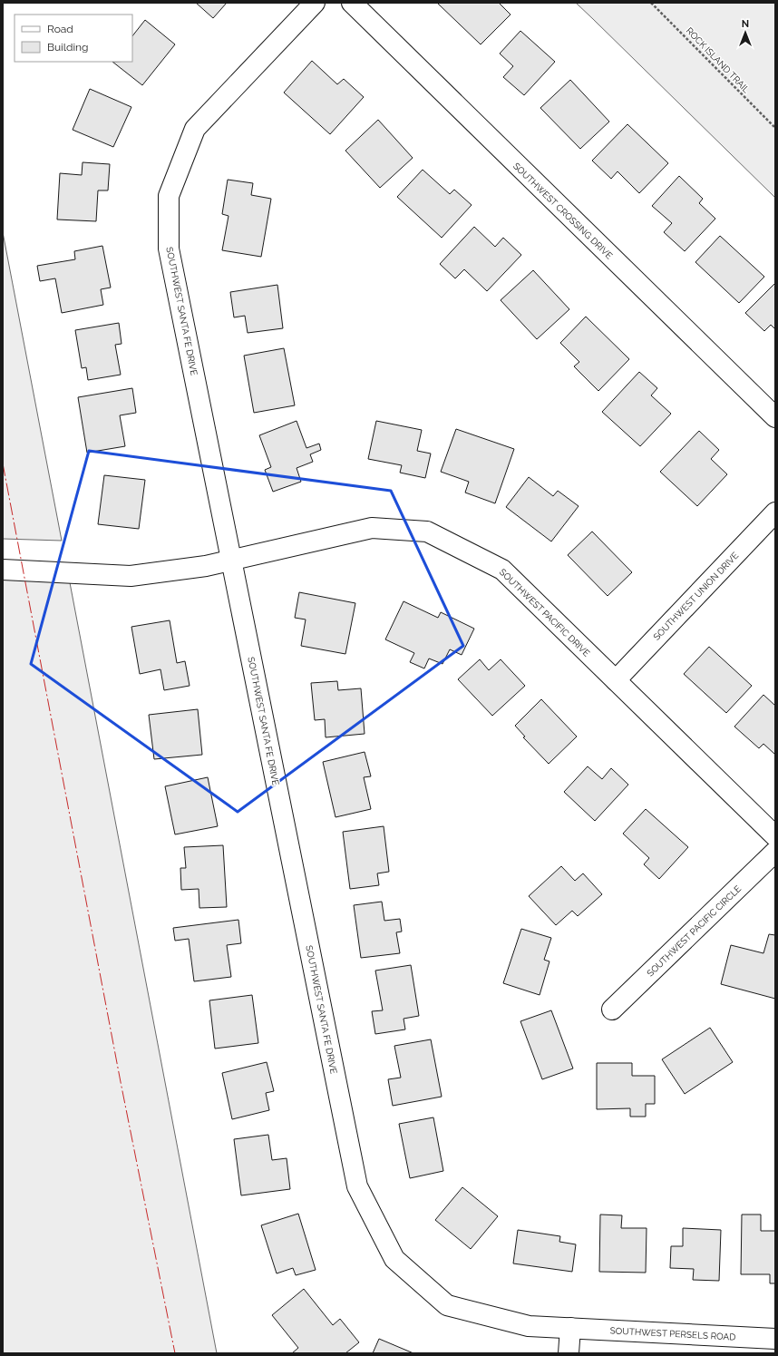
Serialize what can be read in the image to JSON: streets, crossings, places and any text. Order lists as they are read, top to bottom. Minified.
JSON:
{"streets":{"street":["SOUTHWEST CROSSING DRIVE","SOUTHWEST SANTA FE DRIVE","SOUTHWEST UNION DRIVE","SOUTHWEST PACIFIC DRIVE","SOUTHWEST PACIFIC CIRCLE","SOUTHWEST PERSELS ROAD"],"path":["ROCK ISLAND TRAIL"]},"crossings":[["SOUTHWEST SANTA FE DRIVE","SOUTHWEST PACIFIC DRIVE"],["SOUTHWEST SANTA FE DRIVE","SOUTHWEST PERSELS ROAD"],["SOUTHWEST UNION DRIVE","SOUTHWEST PACIFIC DRIVE"]],"legend":["Road","Building"],"north":"top"}
